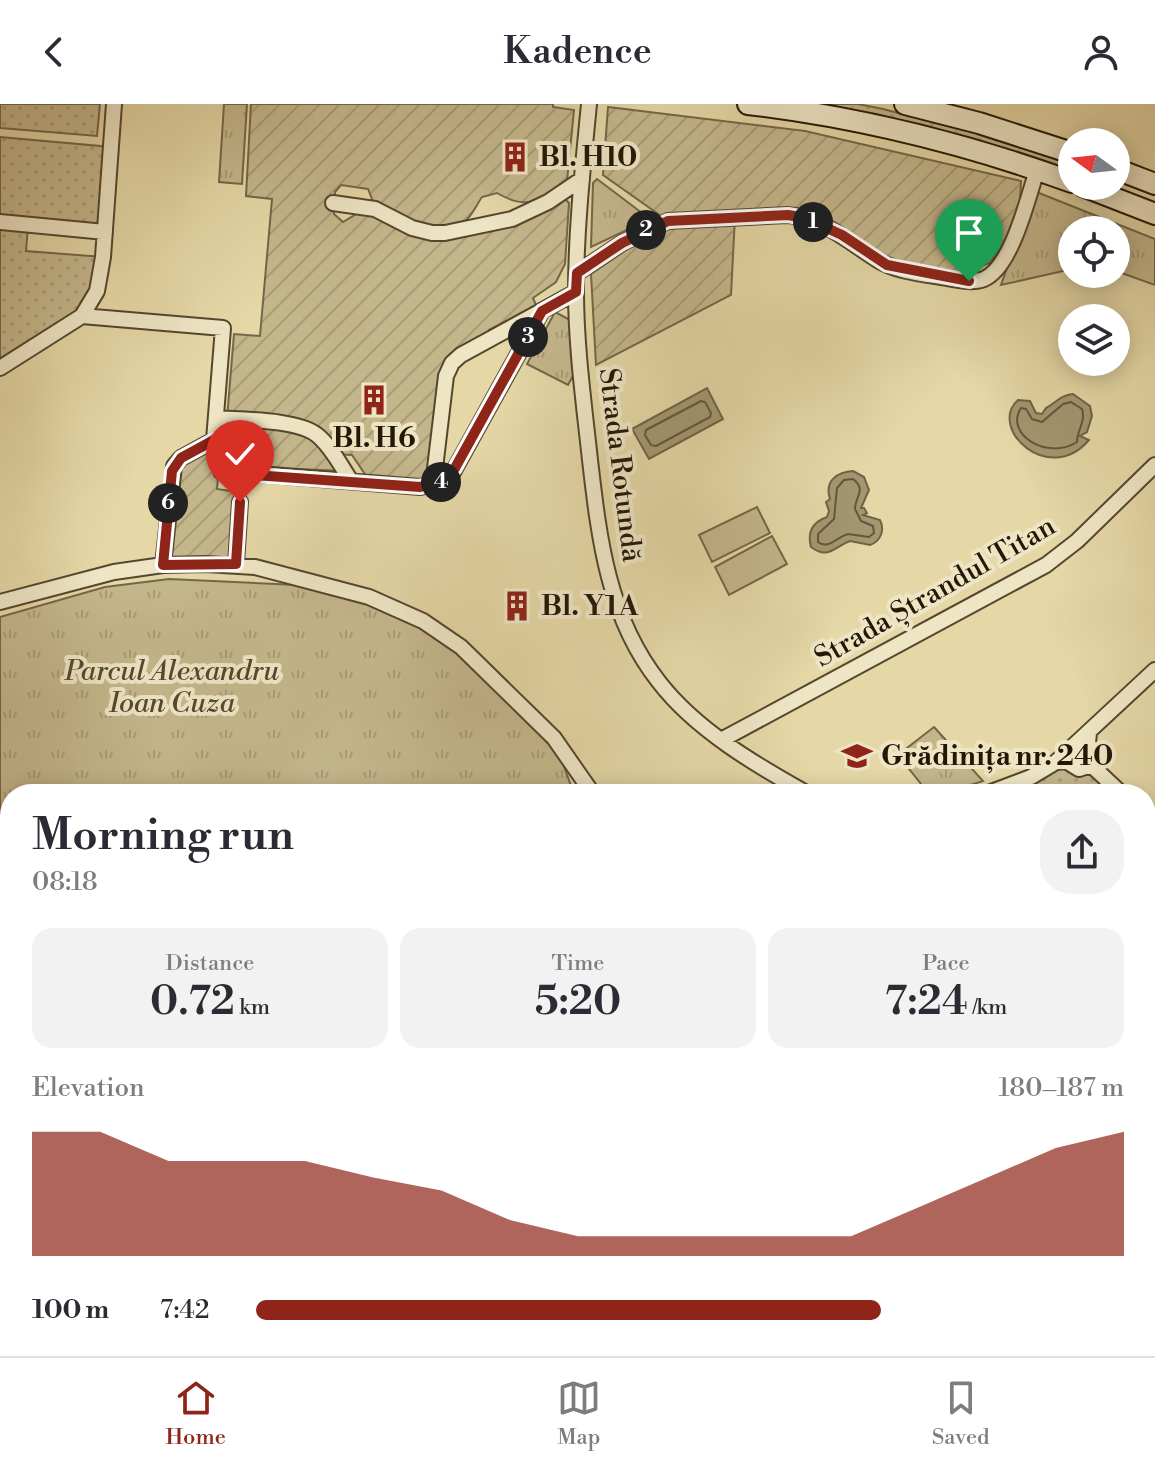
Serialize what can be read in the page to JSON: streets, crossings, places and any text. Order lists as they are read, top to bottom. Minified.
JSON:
{"streets":{"street":["Strada Rotundă","Strada Ștrandul Titan"]},"crossings":[["Strada Rotundă","Strada Ștrandul Titan"]],"parks":["Parcul Alexandru Ioan Cuza"],"places":{"building":["Bl. H10","Bl. H6","Bl. Y1A"],"school or university":["Grădinița nr. 240"]},"north":"left","page":{"header":"Kadence","pins":["1","2","3","4","6"],"heading":["Morning run","08:18"],"stats":[["Distance","0.72 km"],["Time","5:20"],["Pace","7:24 /km"]],"chart":["Elevation","180–187 m"],"list":[{"name":"100 m","note":"7:42"}],"tabs":["Home","Map","Saved"]}}
